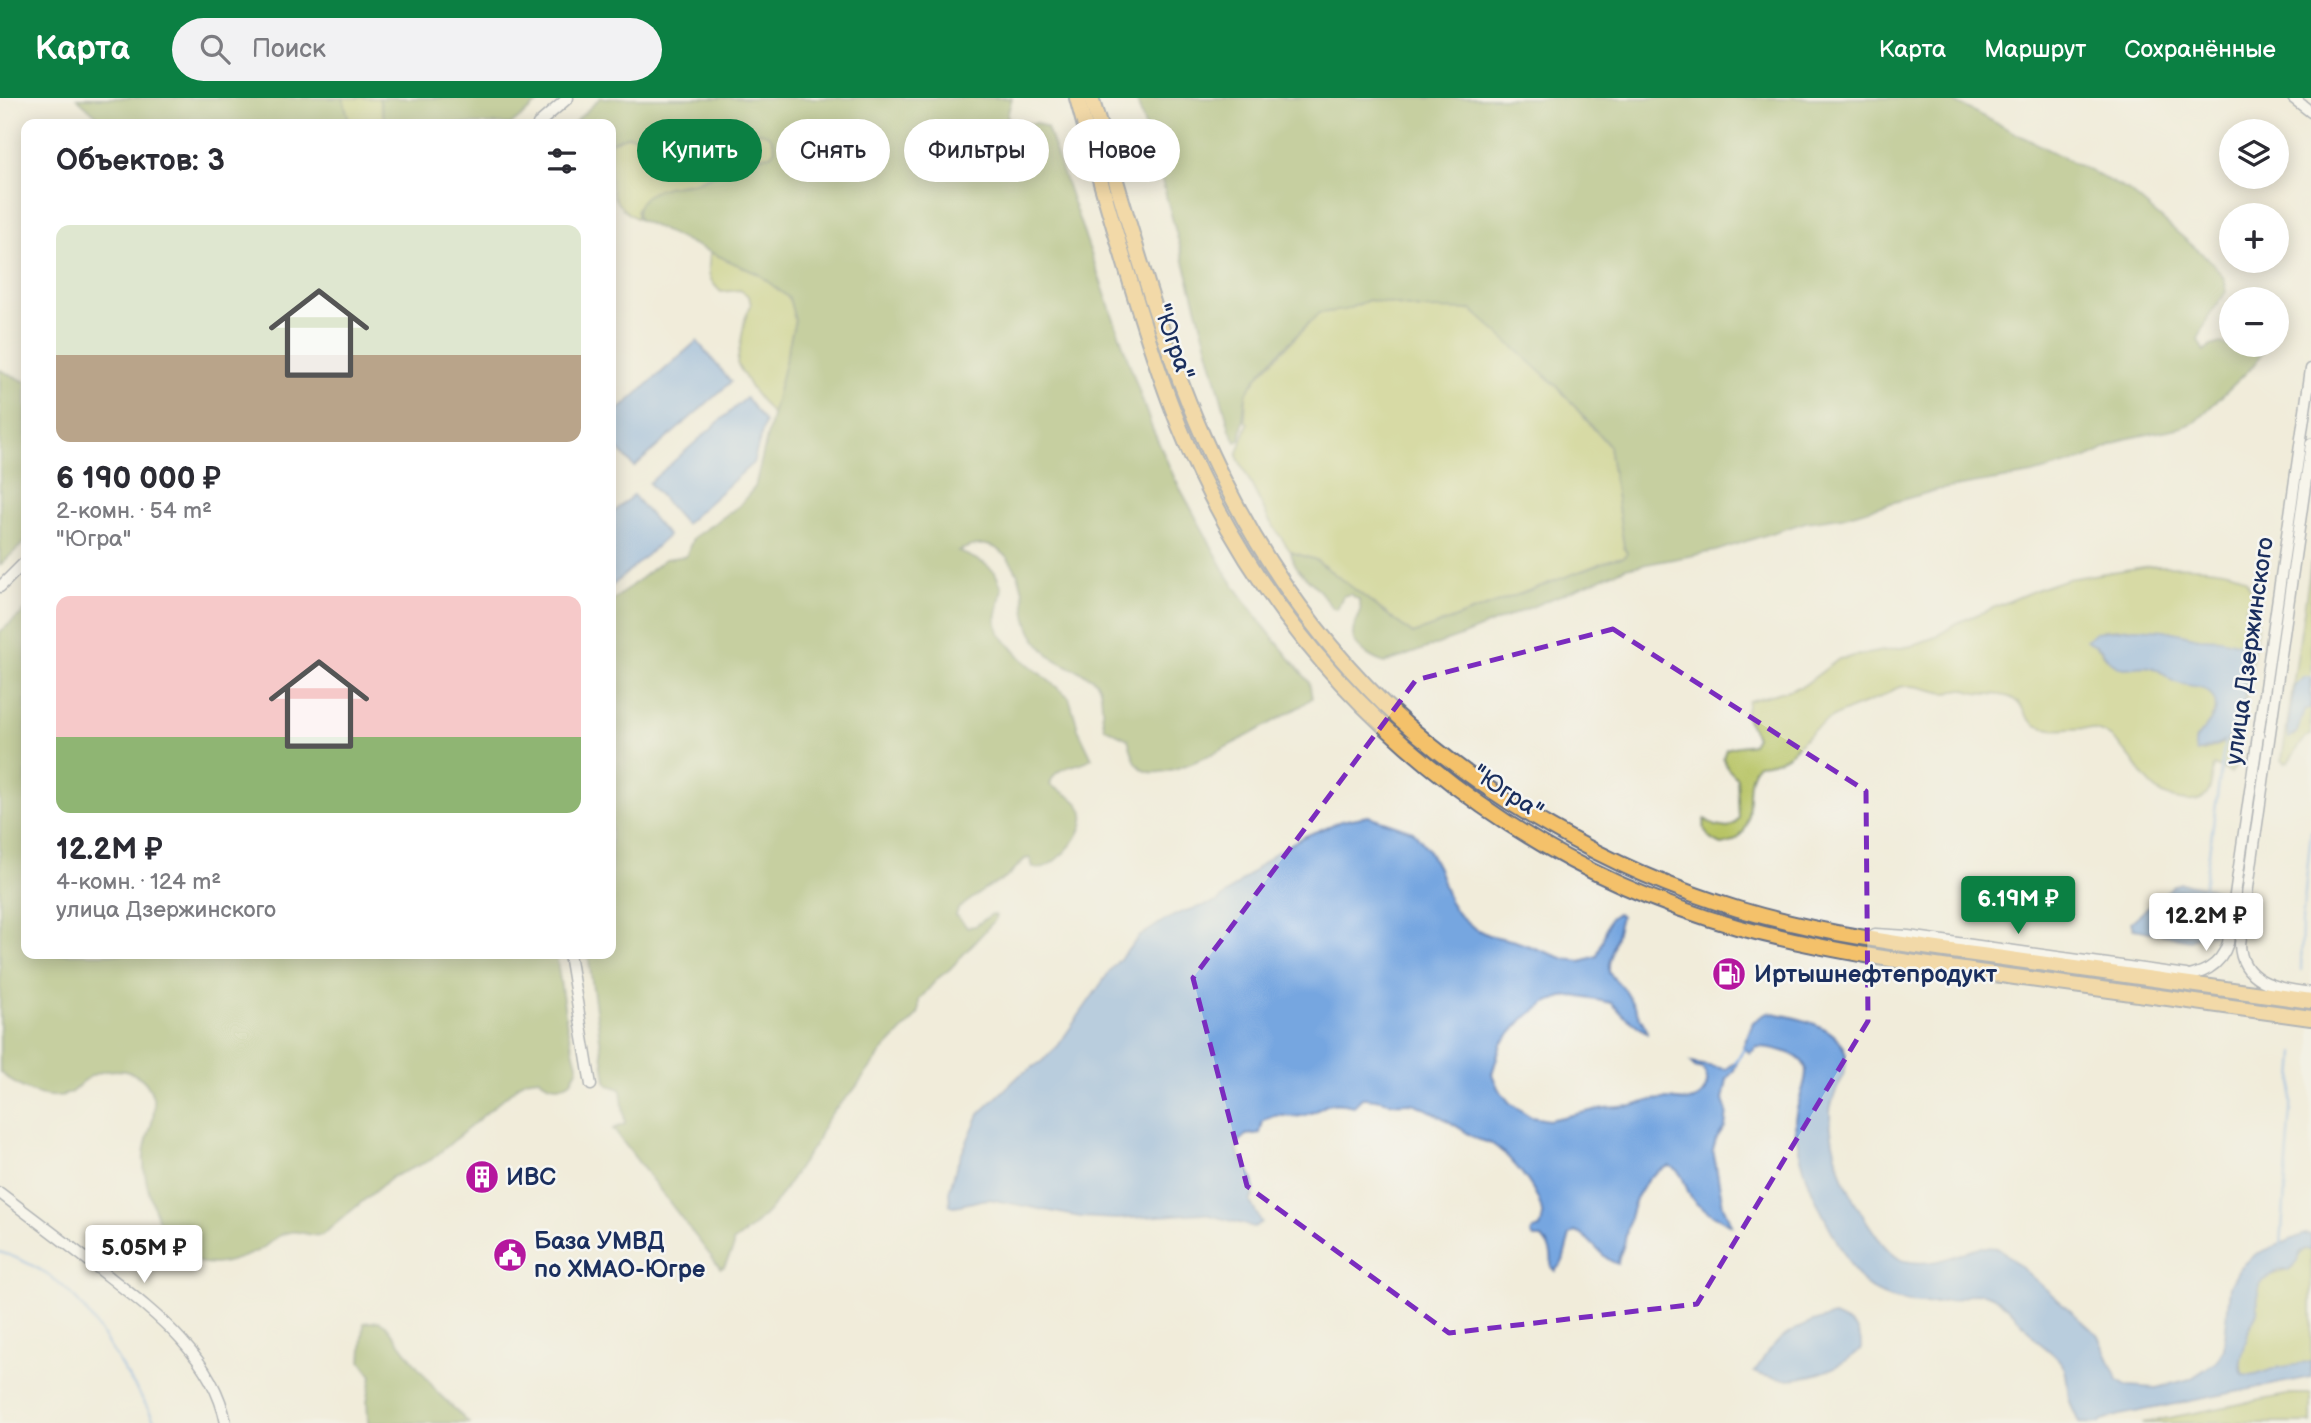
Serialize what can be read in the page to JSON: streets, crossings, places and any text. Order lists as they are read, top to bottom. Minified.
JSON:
{"streets":{"highway":["\"Югра\""],"street":["улица Дзержинского"]},"places":{"fuel station":["Иртышнефтепродукт"],"building":["ИВС"],"public building":["База УМВД по ХМАО-Югре"]},"page":{"header":"Карта","search":"Поиск","nav":["Карта","Маршрут","Сохранённые"],"map_buttons":["+","−"],"chip":["Купить","Снять","Фильтры","Новое"],"heading":"Объектов: 3","list":[{"name":"6 190 000 ₽","note":"2-комн. · 54 m² · \"Югра\""},{"name":"12.2M ₽","note":"4-комн. · 124 m² · улица Дзержинского"}],"price":["6.19M ₽","12.2M ₽","5.05M ₽"]}}
